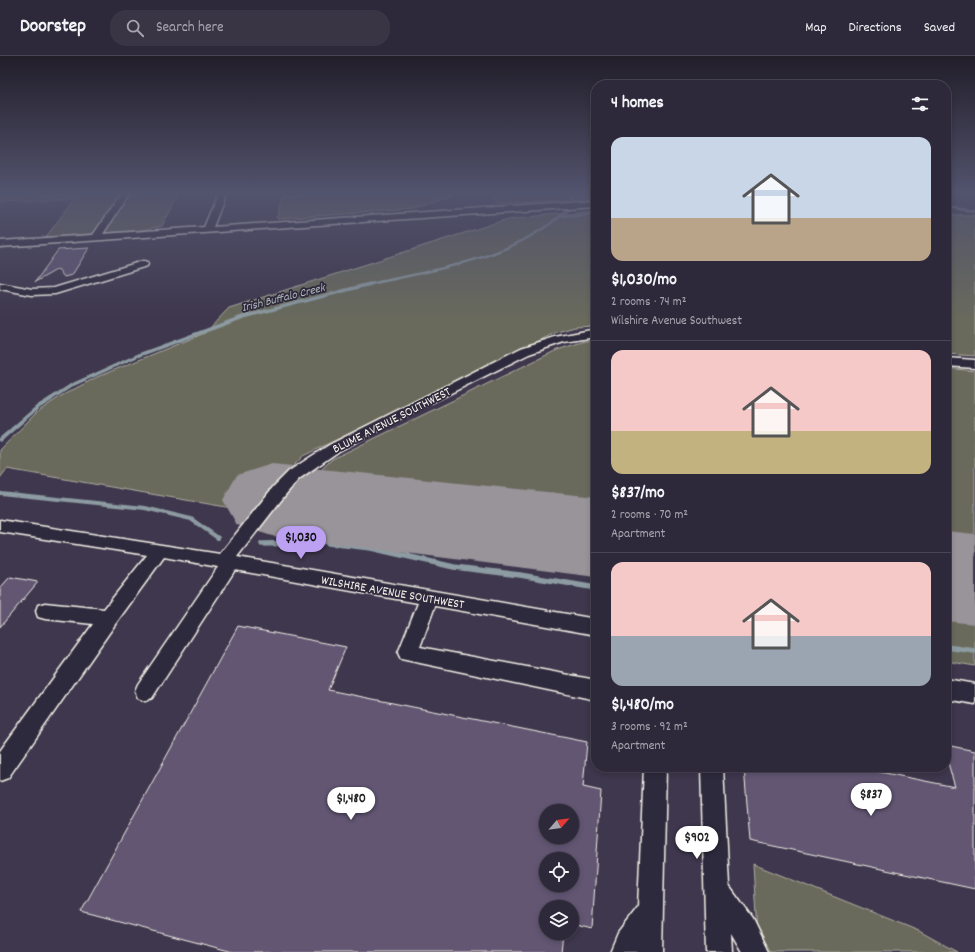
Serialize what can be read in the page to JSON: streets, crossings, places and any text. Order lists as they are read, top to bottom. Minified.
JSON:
{"streets":{"street":["BLUME AVENUE SOUTHWEST","WILSHIRE AVENUE SOUTHWEST"]},"crossings":[["BLUME AVENUE SOUTHWEST","WILSHIRE AVENUE SOUTHWEST"]],"water":["Irish Buffalo Creek"],"north":"top right","page":{"header":"Doorstep","search":"Search here","nav":["Map","Directions","Saved"],"heading":"4 homes","list":[{"name":"$1,030/mo","note":"2 rooms · 74 m² · Wilshire Avenue Southwest"},{"name":"$837/mo","note":"2 rooms · 70 m² · Apartment"},{"name":"$1,480/mo","note":"3 rooms · 92 m² · Apartment"}],"price":["$1,030","$837","$1,480","$902"]}}
